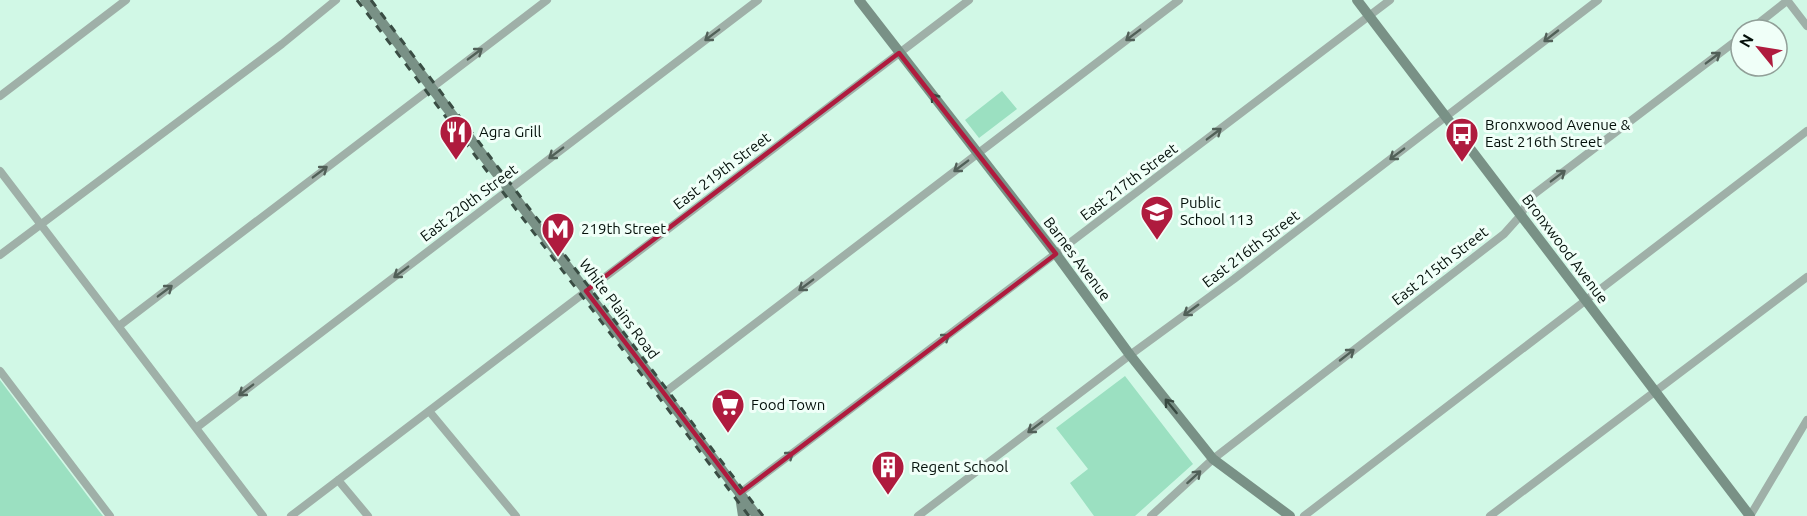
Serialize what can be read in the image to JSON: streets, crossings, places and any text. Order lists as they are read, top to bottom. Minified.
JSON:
{"streets":{"street":["East 219th Street","East 217th Street","East 220th Street","East 216th Street","Bronxwood Avenue","Barnes Avenue","East 215th Street","White Plains Road"]},"crossings":[["East 219th Street","Barnes Avenue"],["East 219th Street","White Plains Road"],["East 217th Street","Bronxwood Avenue"],["East 217th Street","Barnes Avenue"],["East 217th Street","White Plains Road"],["East 220th Street","White Plains Road"],["East 216th Street","Bronxwood Avenue"],["East 216th Street","Barnes Avenue"],["Bronxwood Avenue","East 215th Street"],["Barnes Avenue","East 215th Street"]],"one_way":["East 217th Street","East 220th Street","East 216th Street","Barnes Avenue","East 215th Street"],"places":{"restaurant":["Agra Grill"],"bus stop":["Bronxwood Avenue & East 216th Street"],"school or university":["Public School 113"],"metro station":["219th Street"],"supermarket":["Food Town"],"building":["Regent School"]},"north":"top left"}
